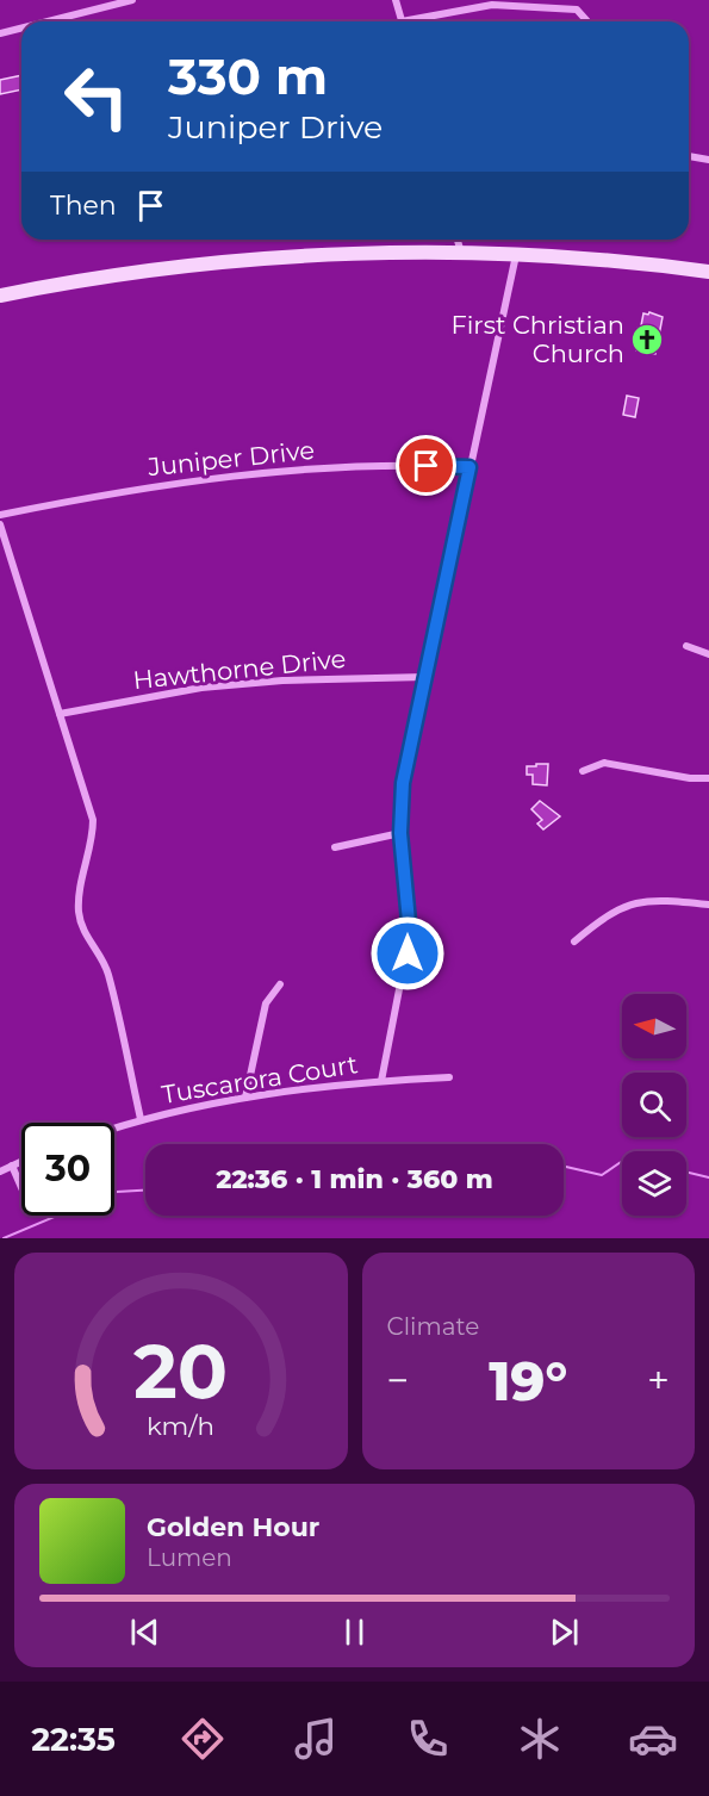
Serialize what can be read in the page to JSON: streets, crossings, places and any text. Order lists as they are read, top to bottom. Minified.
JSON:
{"streets":{"street":["Juniper Drive","Hawthorne Drive","Tuscarora Court"]},"places":{"church":["First Christian Church"]},"north":"left","page":{"turn":["330 m","Juniper Drive"],"then":"Then","limit":"30","trip":"22:36 · 1 min · 360 m","tile":"Climate","heat":["−","19°","+"],"song":["Golden Hour","Lumen"],"tabs":"22:35","gauge":["20","km/h"]}}
